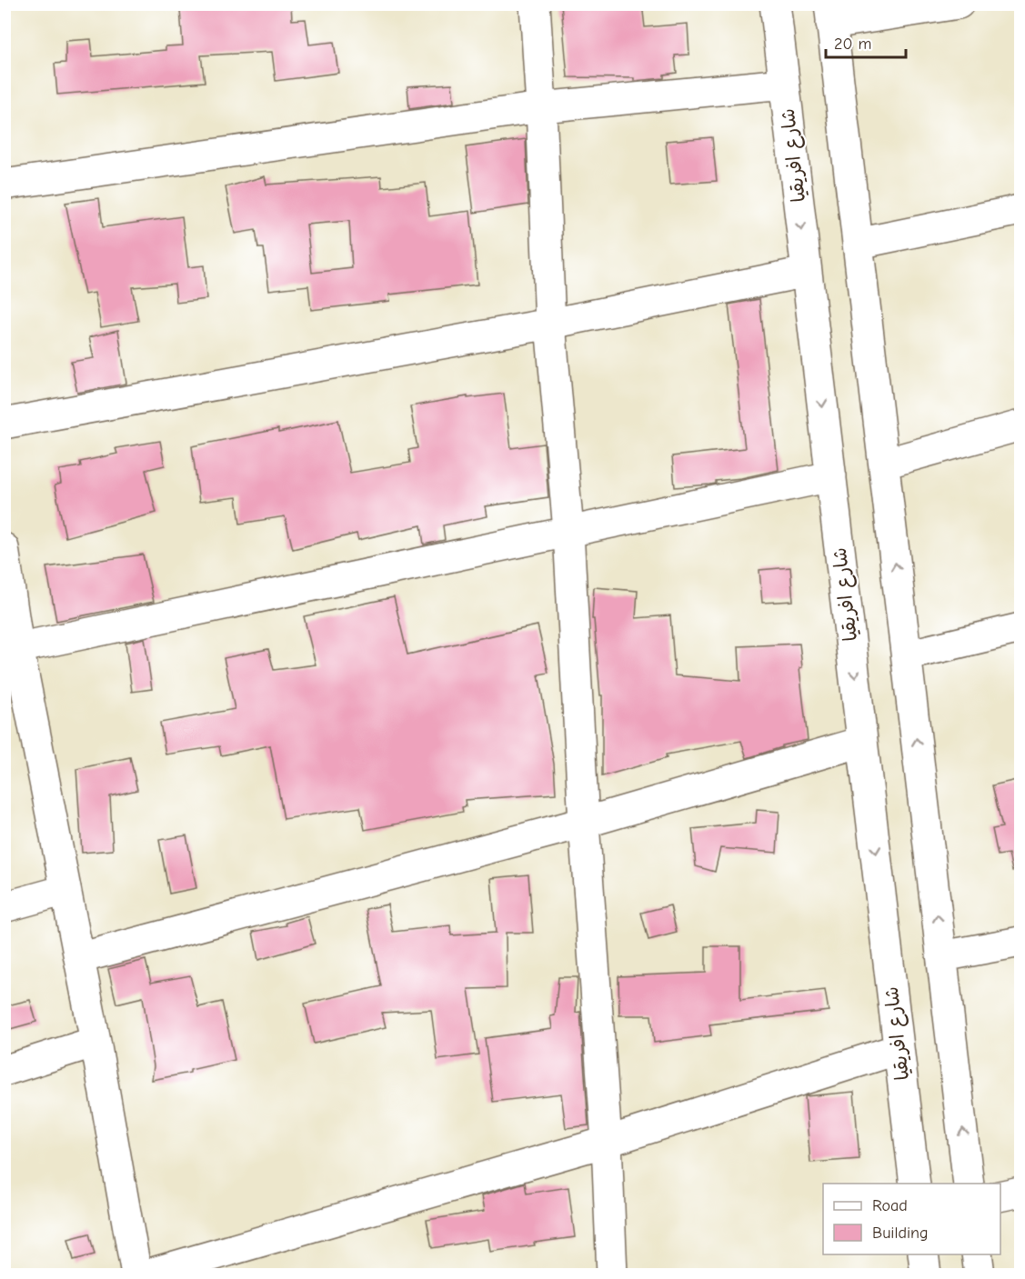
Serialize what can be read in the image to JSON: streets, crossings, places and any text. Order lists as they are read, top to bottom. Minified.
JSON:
{"streets":{"street":["شارع افريقيا"]},"legend":["Road","Building"],"scale_bar":"20 m"}
